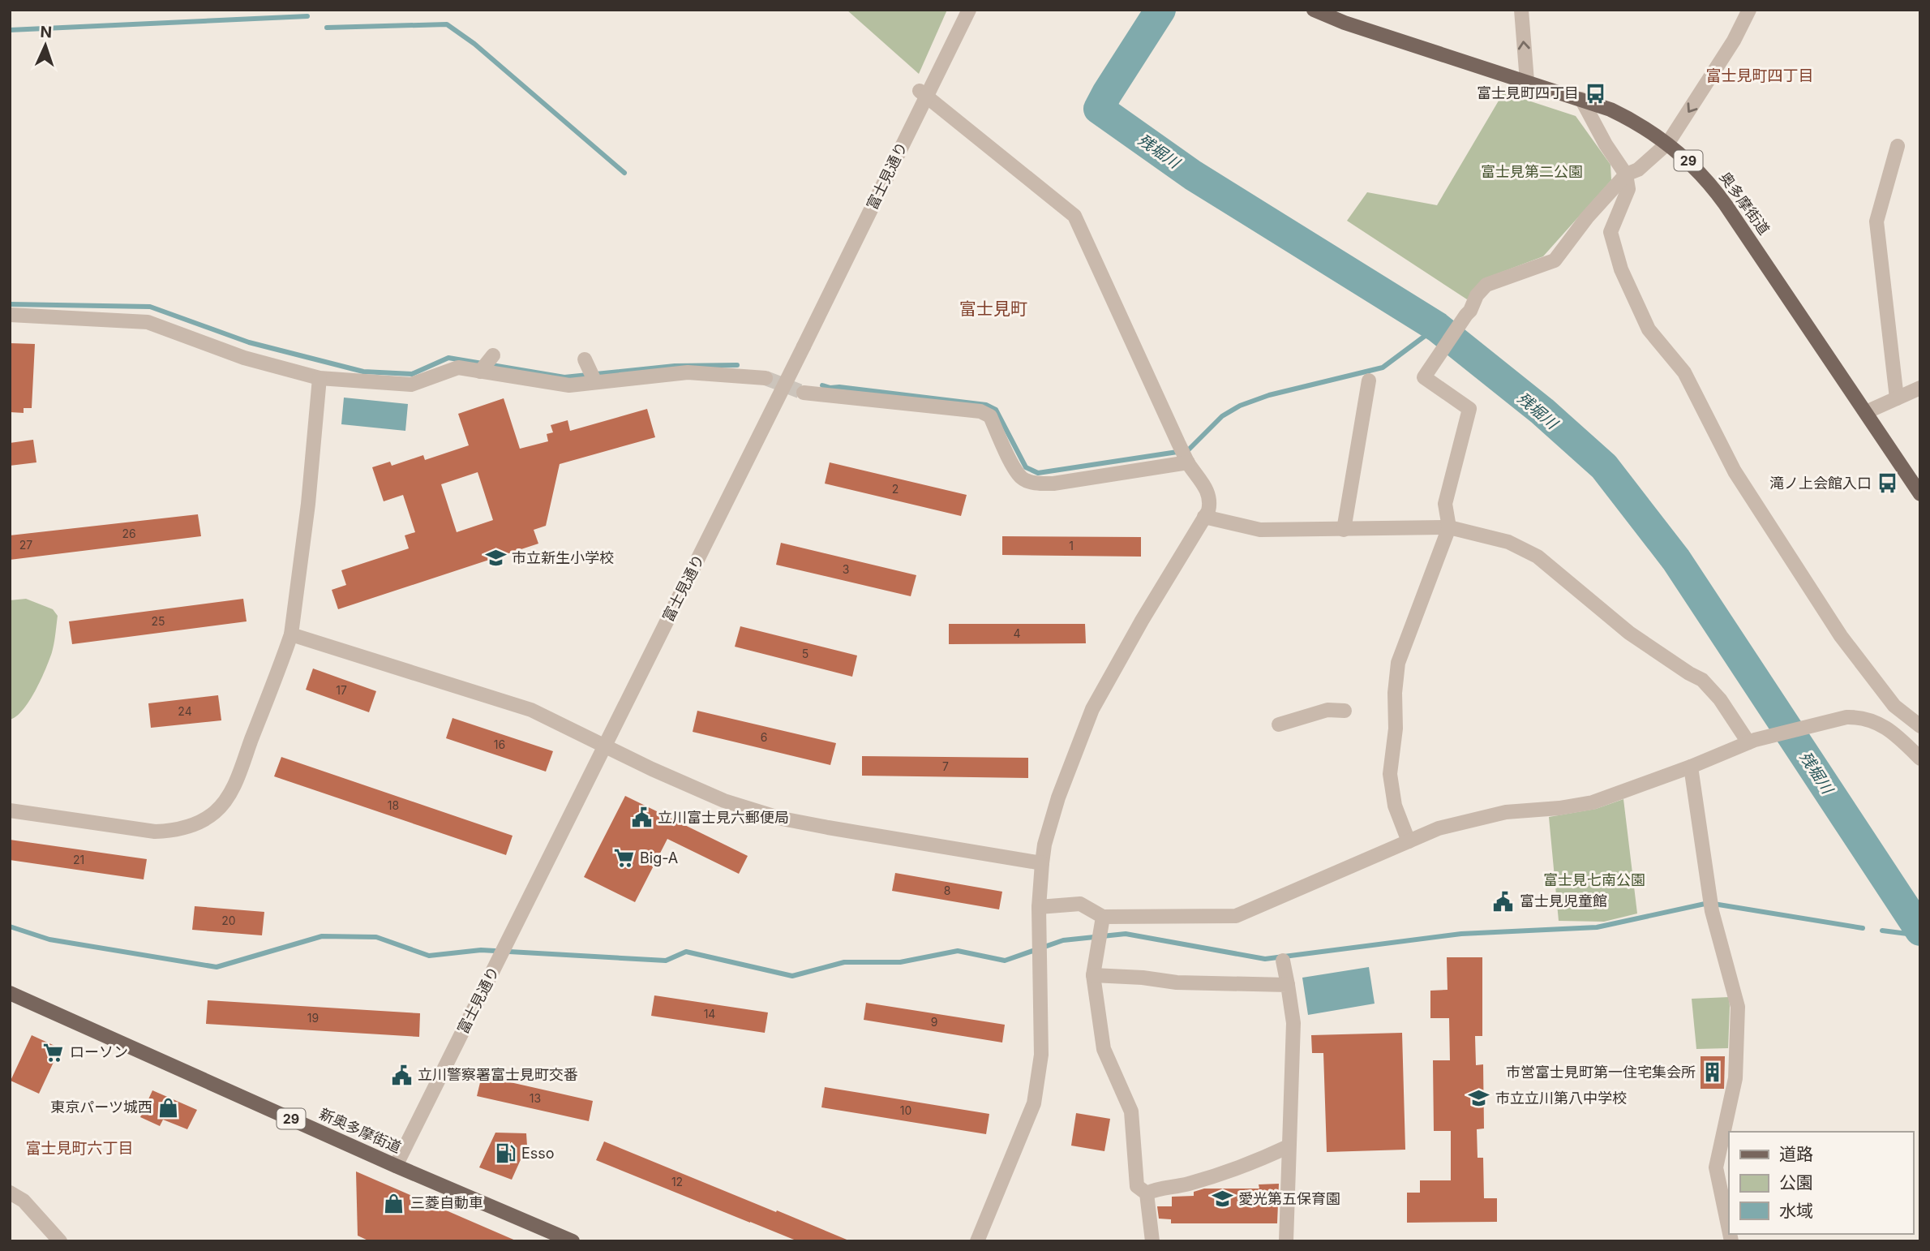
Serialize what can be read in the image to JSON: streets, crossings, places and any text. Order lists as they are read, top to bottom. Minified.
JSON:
{"streets":{"main road":["29","奥多摩街道","新奥多摩街道"],"street":["富士見通り"]},"crossings":[["富士見通り","新奥多摩街道"]],"districts":["富士見町四丁目","富士見町","富士見町六丁目"],"water":["残堀川"],"parks":["富士見第二公園","富士見七南公園"],"places":{"bus stop":["富士見町四丁目","滝ノ上会館入口"],"school or university":["市立新生小学校","市立立川第八中学校","愛光第五保育園"],"public building":["立川富士見六郵便局","富士見児童館","立川警察署富士見町交番"],"supermarket":["Big-A","ローソン"],"building":["市営富士見町第一住宅集会所"],"shop":["東京パーツ城西","三菱自動車"],"fuel station":["Esso"]},"house_numbers":["2","26","27","1","3","25","4","5","17","24","6","16","7","18","21","8","20","14","19","9","13","10","12"],"legend":["道路","公園","水域"],"north":"top"}
